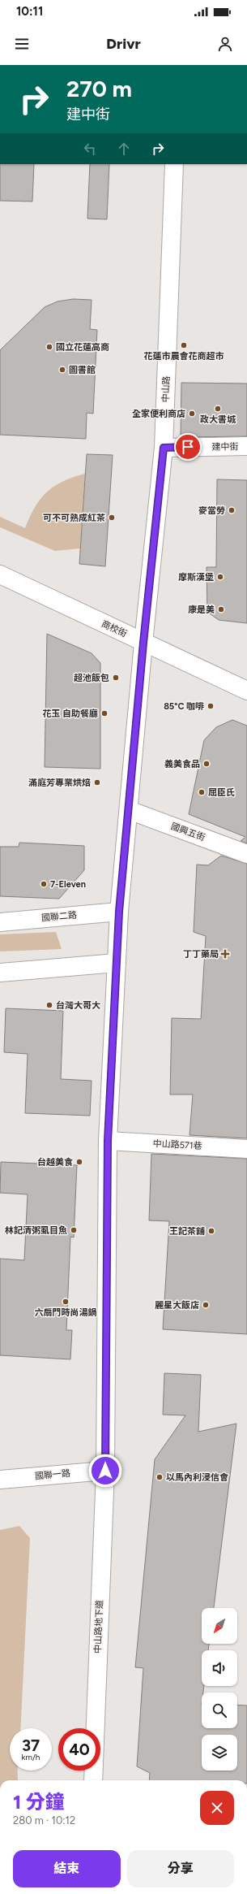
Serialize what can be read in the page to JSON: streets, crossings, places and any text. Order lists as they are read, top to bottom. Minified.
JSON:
{"streets":{"street":["中山路","建中街","商校街","國興五街","國聯二路","中山路571巷","國聯一路","中山路地下道"]},"crossings":[["中山路","建中街"],["中山路","商校街"],["中山路","國興五街"],["中山路","國聯二路"],["中山路","中山路571巷"],["中山路","國聯一路"],["中山路","中山路地下道"],["國聯一路","中山路地下道"]],"places":{"other":["花蓮市農會花商超市","國立花蓮高商","圖書館","政大書城","全家便利商店","麥當勞","可不可熟成紅茶","摩斯漢堡","康是美","超池飯包","85°C 咖啡","花玉 自助餐廳","義美食品","滿庭芳專業烘焙","屈臣氏","7-Eleven","台灣大哥大","台越美食","林記清粥虱目魚","王記茶舖","六扇門時尚湯鍋","麗星大飯店","以馬內利浸信會"],"health":["丁丁藥局"]},"north":"bottom left","page":{"status":"10:11","header":"Drivr","turn":["270 m","建中街"],"speed":"37 km/h","limit":"40","heading":["1 分鐘","280 m · 10:12"],"buttons":["結束","分享"]}}
